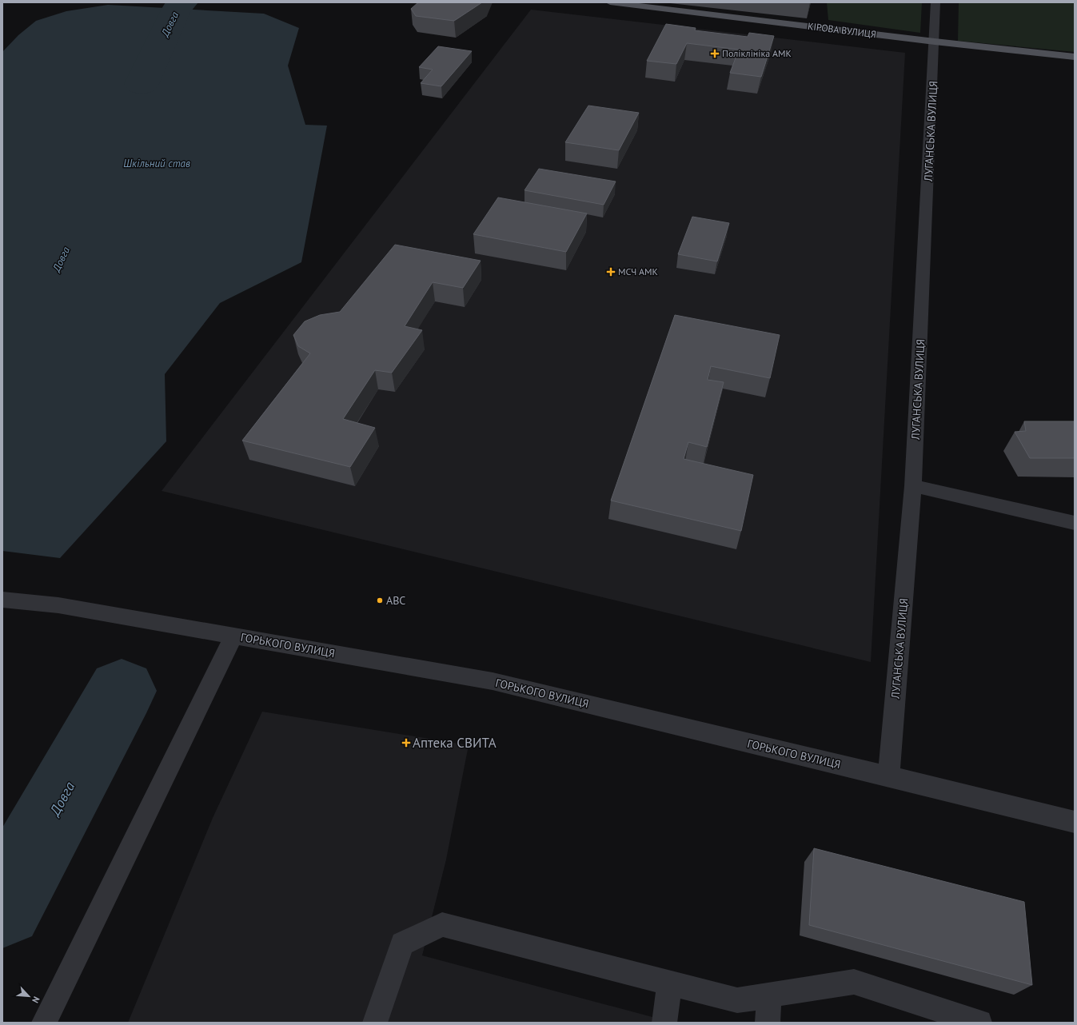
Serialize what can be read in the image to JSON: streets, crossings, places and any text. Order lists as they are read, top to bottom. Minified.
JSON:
{"streets":{"main road":["КІРОВА ВУЛИЦЯ"],"street":["ЛУГАНСЬКА ВУЛИЦЯ","ГОРЬКОГО ВУЛИЦЯ"]},"crossings":[["КІРОВА ВУЛИЦЯ","ЛУГАНСЬКА ВУЛИЦЯ"],["ЛУГАНСЬКА ВУЛИЦЯ","ГОРЬКОГО ВУЛИЦЯ"]],"water":["Довга","Шкільний став"],"places":{"health":["Поліклініка АМК","МСЧ АМК","Аптека СВИТА"],"other":["ABC"]},"north":"bottom right"}
